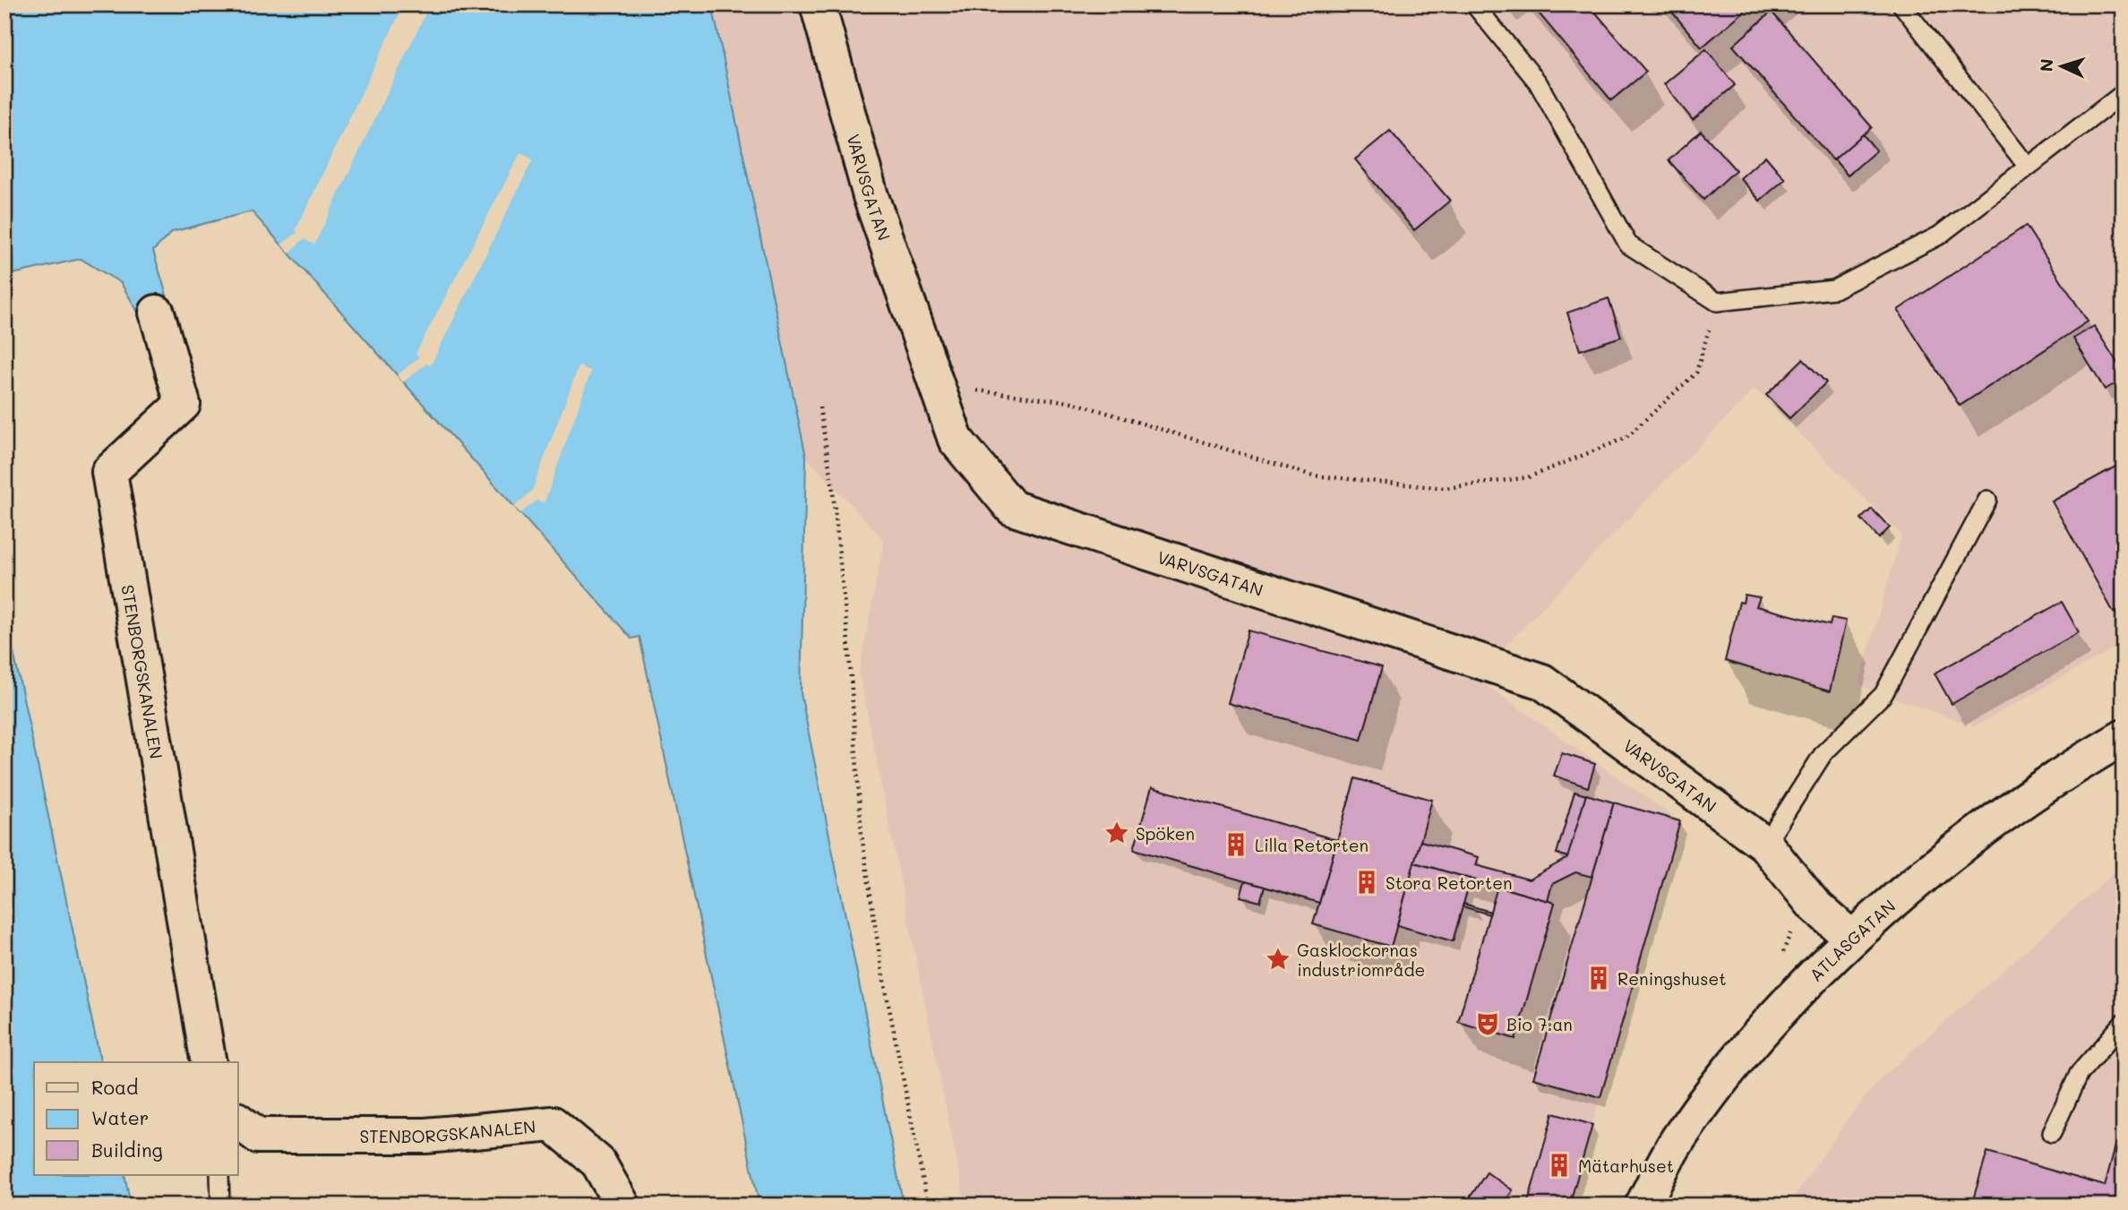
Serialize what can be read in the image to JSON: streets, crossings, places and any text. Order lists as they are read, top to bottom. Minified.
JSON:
{"streets":{"street":["VARVSGATAN","STENBORGSKANALEN","ATLASGATAN"]},"crossings":[["VARVSGATAN","ATLASGATAN"]],"places":{"place":["Spöken","Gasklockornas industriområde"],"building":["Lilla Retorten","Stora Retorten","Reningshuset","Mätarhuset"],"theatre":["Bio 7:an"]},"legend":["Road","Water","Building"],"north":"left"}
